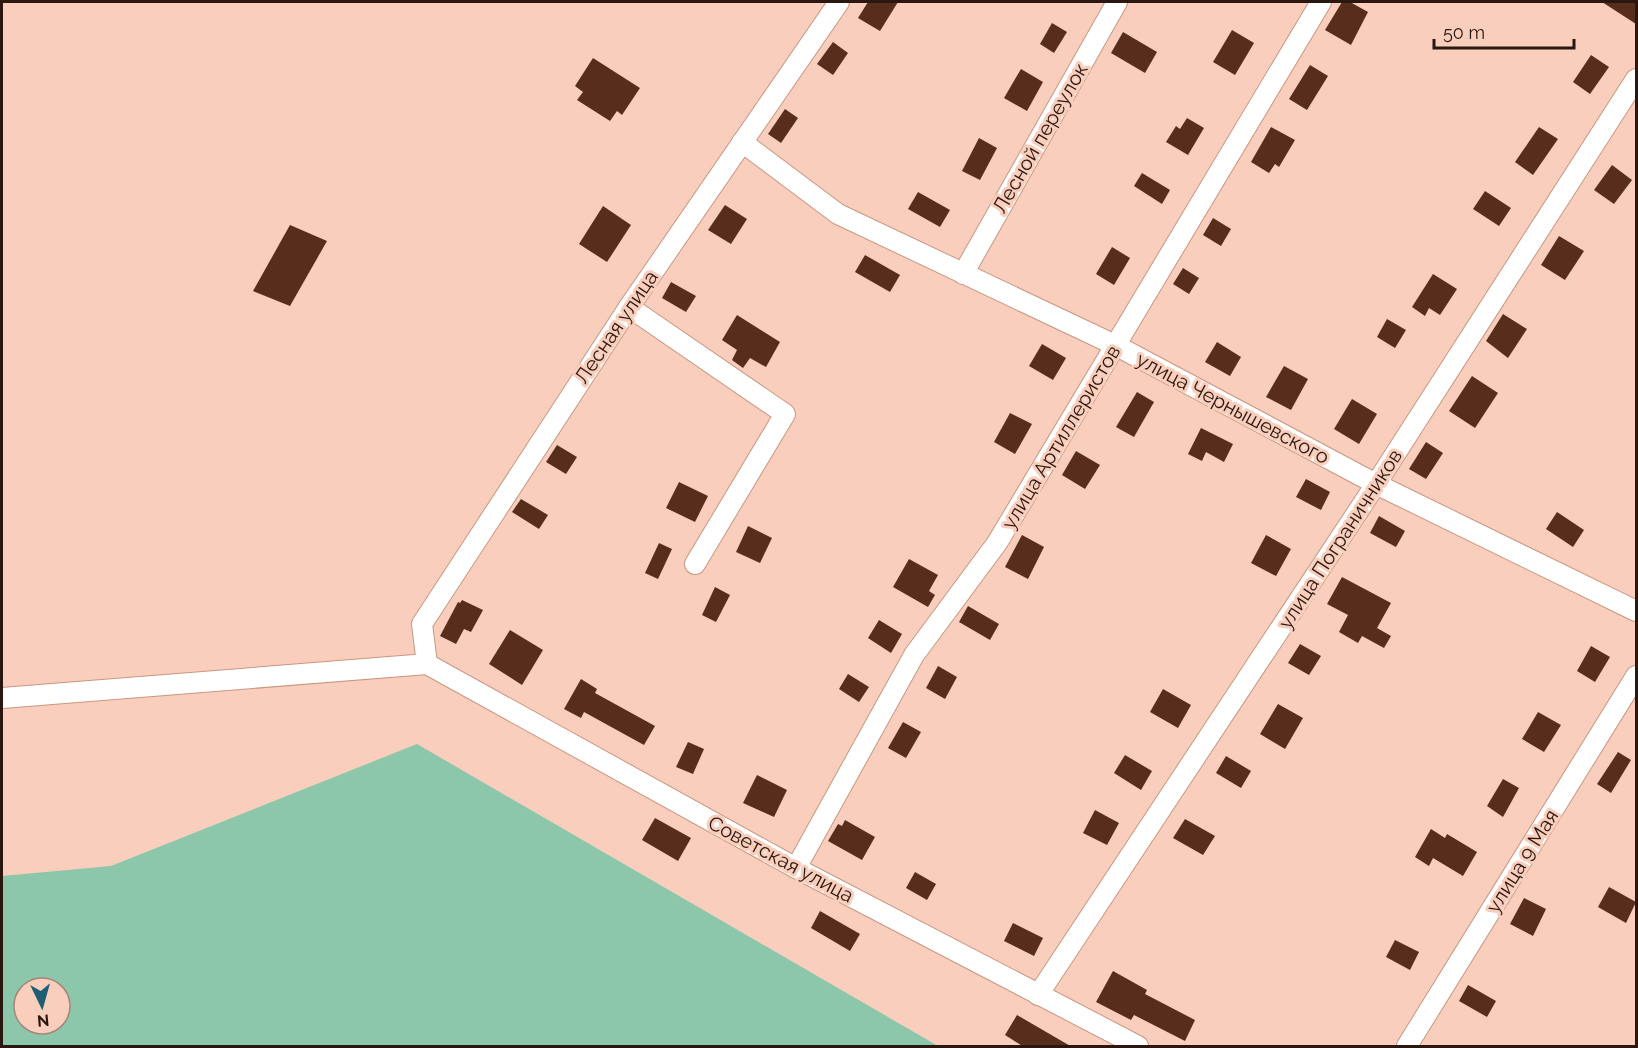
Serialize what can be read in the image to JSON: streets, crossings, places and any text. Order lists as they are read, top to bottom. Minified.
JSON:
{"streets":{"street":["Лесной переулок","Лесная улица","улица Чернышевского","улица Артиллеристов","улица Пограничников","Советская улица","улица 9 Мая"]},"crossings":[["Лесной переулок","улица Чернышевского"],["Лесная улица","улица Чернышевского"],["Лесная улица","Советская улица"],["улица Чернышевского","улица Артиллеристов"],["улица Чернышевского","улица Пограничников"],["улица Артиллеристов","Советская улица"],["улица Пограничников","Советская улица"]],"scale_bar":"50 m","north":"bottom"}
